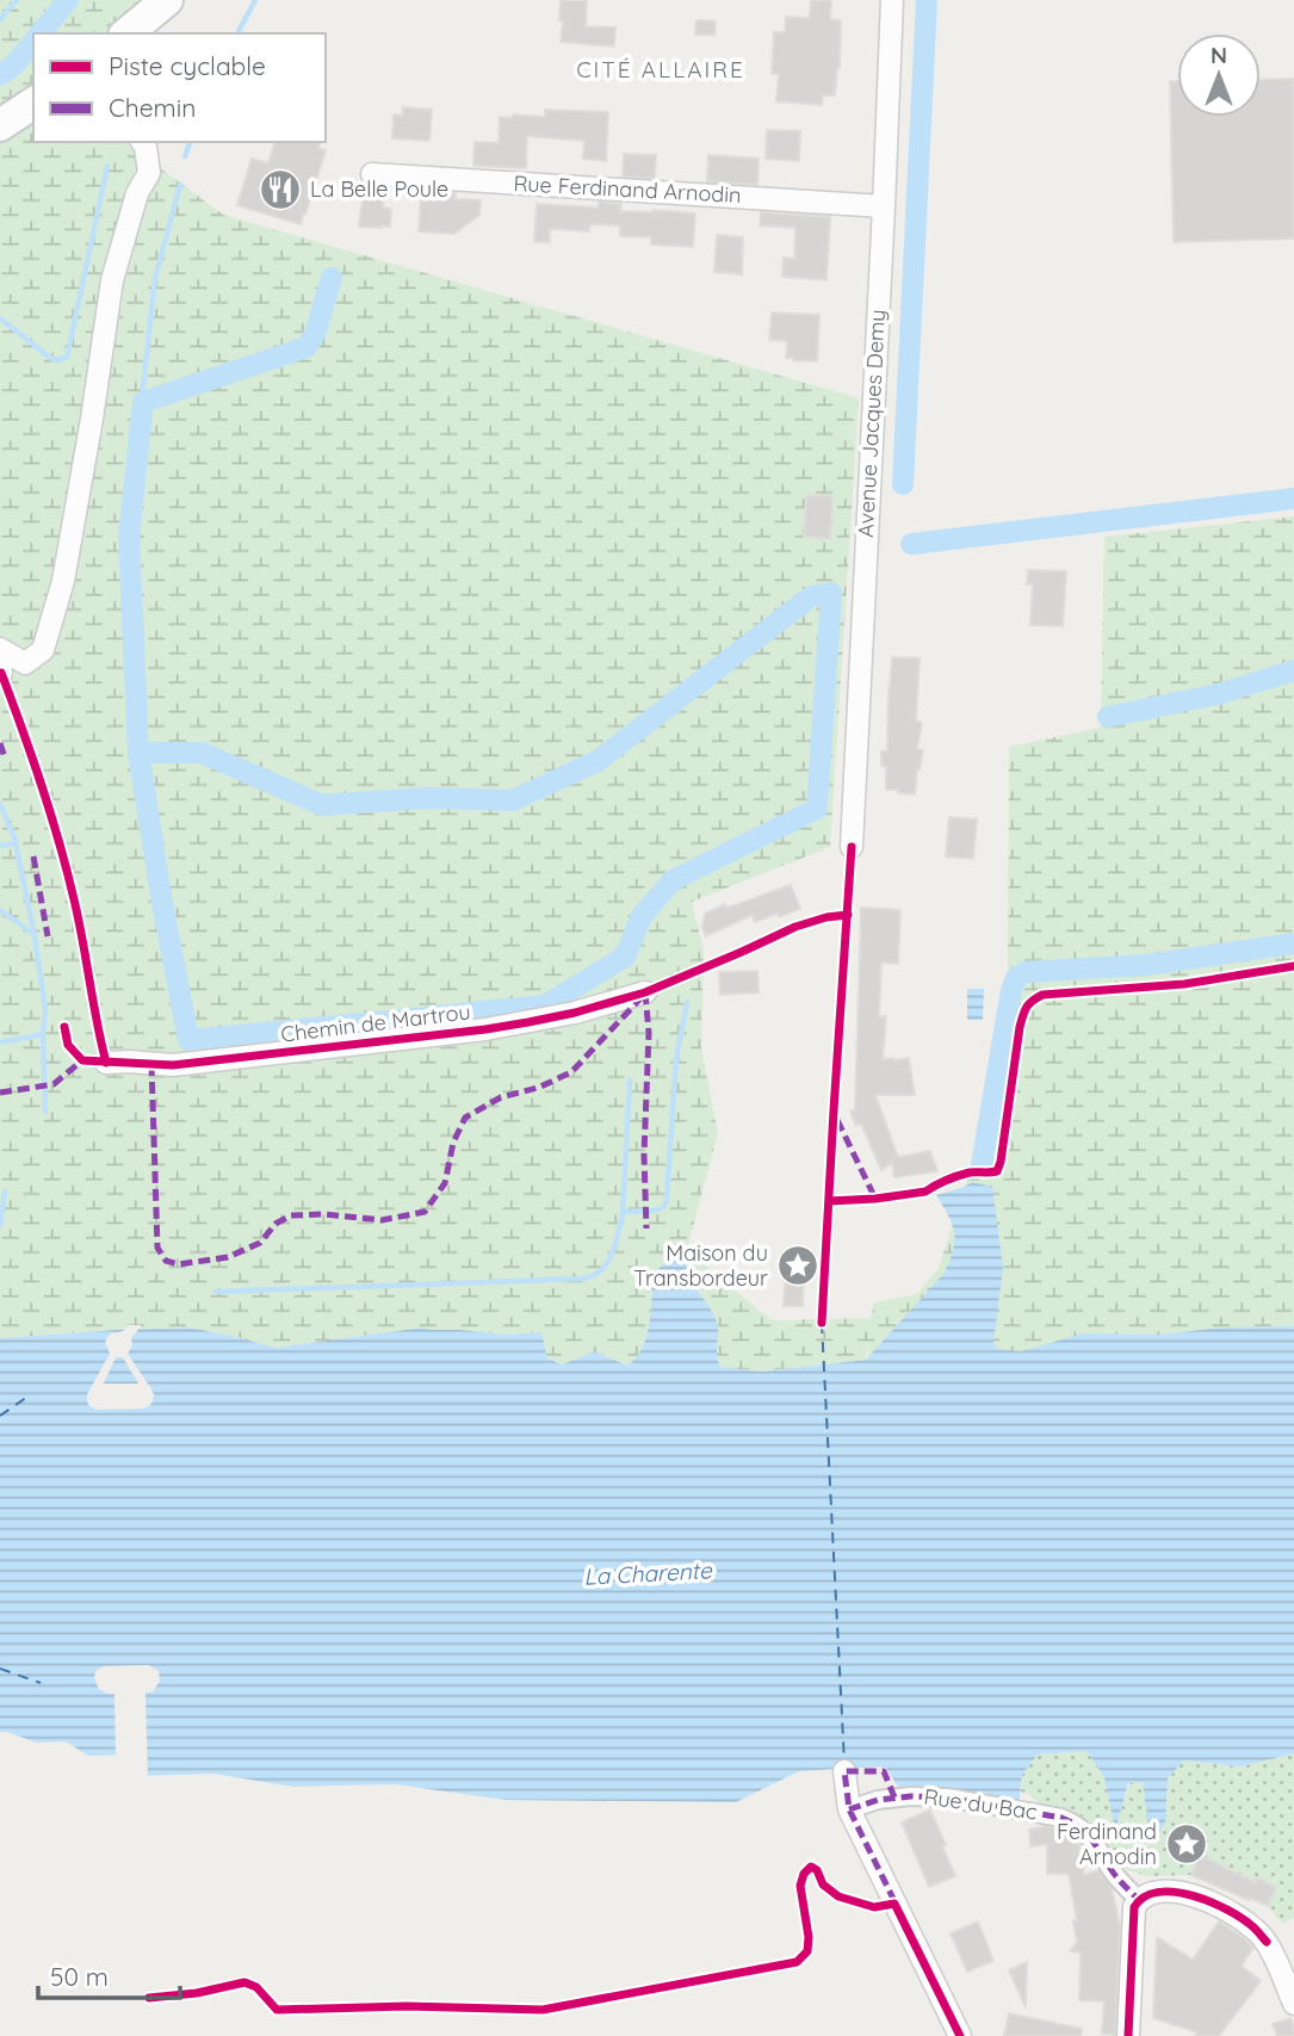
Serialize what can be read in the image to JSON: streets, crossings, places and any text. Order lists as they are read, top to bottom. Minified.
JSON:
{"streets":{"street":["Rue Ferdinand Arnodin","Avenue Jacques Demy","Chemin de Martrou","Rue du Bac"]},"crossings":[["Rue Ferdinand Arnodin","Avenue Jacques Demy"]],"districts":["CITÉ ALLAIRE"],"water":["La Charente"],"places":{"restaurant":["La Belle Poule"],"place":["Maison du Transbordeur","Ferdinand Arnodin"]},"legend":["Piste cyclable","Chemin"],"scale_bar":"50 m","north":"top"}
